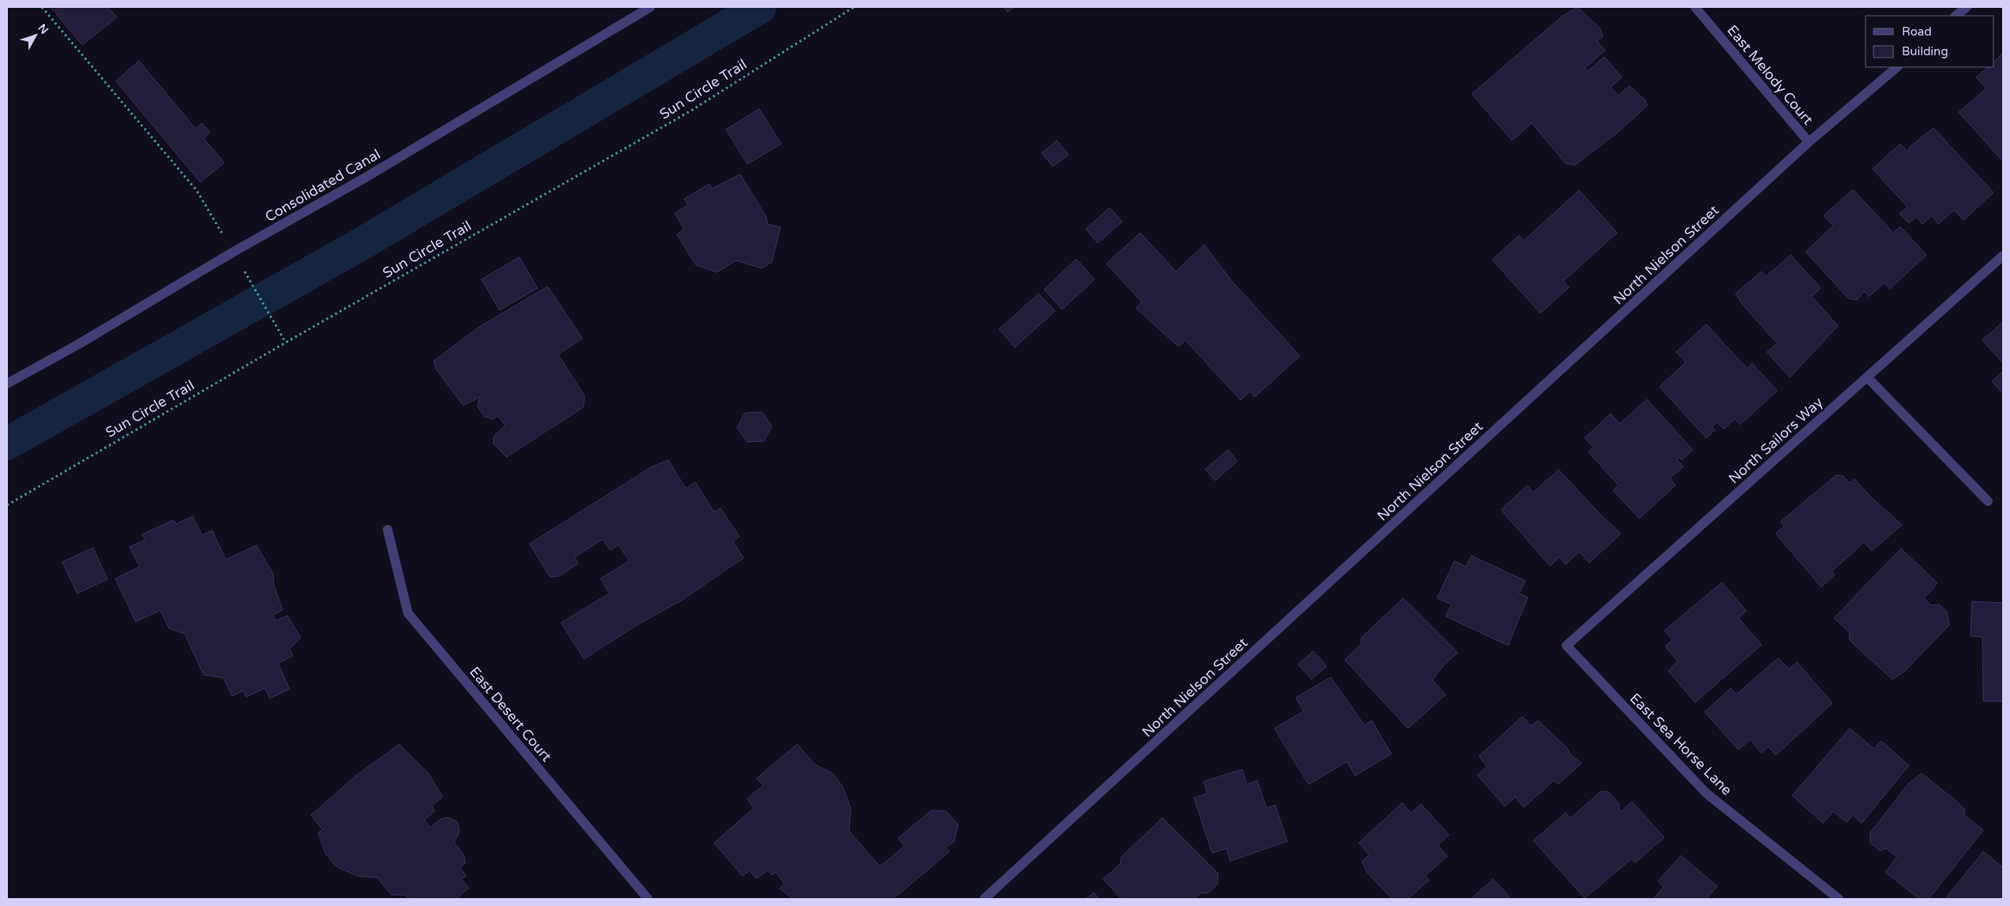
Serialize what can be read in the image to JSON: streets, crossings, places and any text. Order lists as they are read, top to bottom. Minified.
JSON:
{"streets":{"street":["East Melody Court","Consolidated Canal","North Nielson Street","North Sailors Way","East Desert Court","East Sea Horse Lane"],"path":["Sun Circle Trail"]},"crossings":[["East Melody Court","North Nielson Street"],["North Sailors Way","East Sea Horse Lane"]],"legend":["Road","Building"],"north":"top right"}
